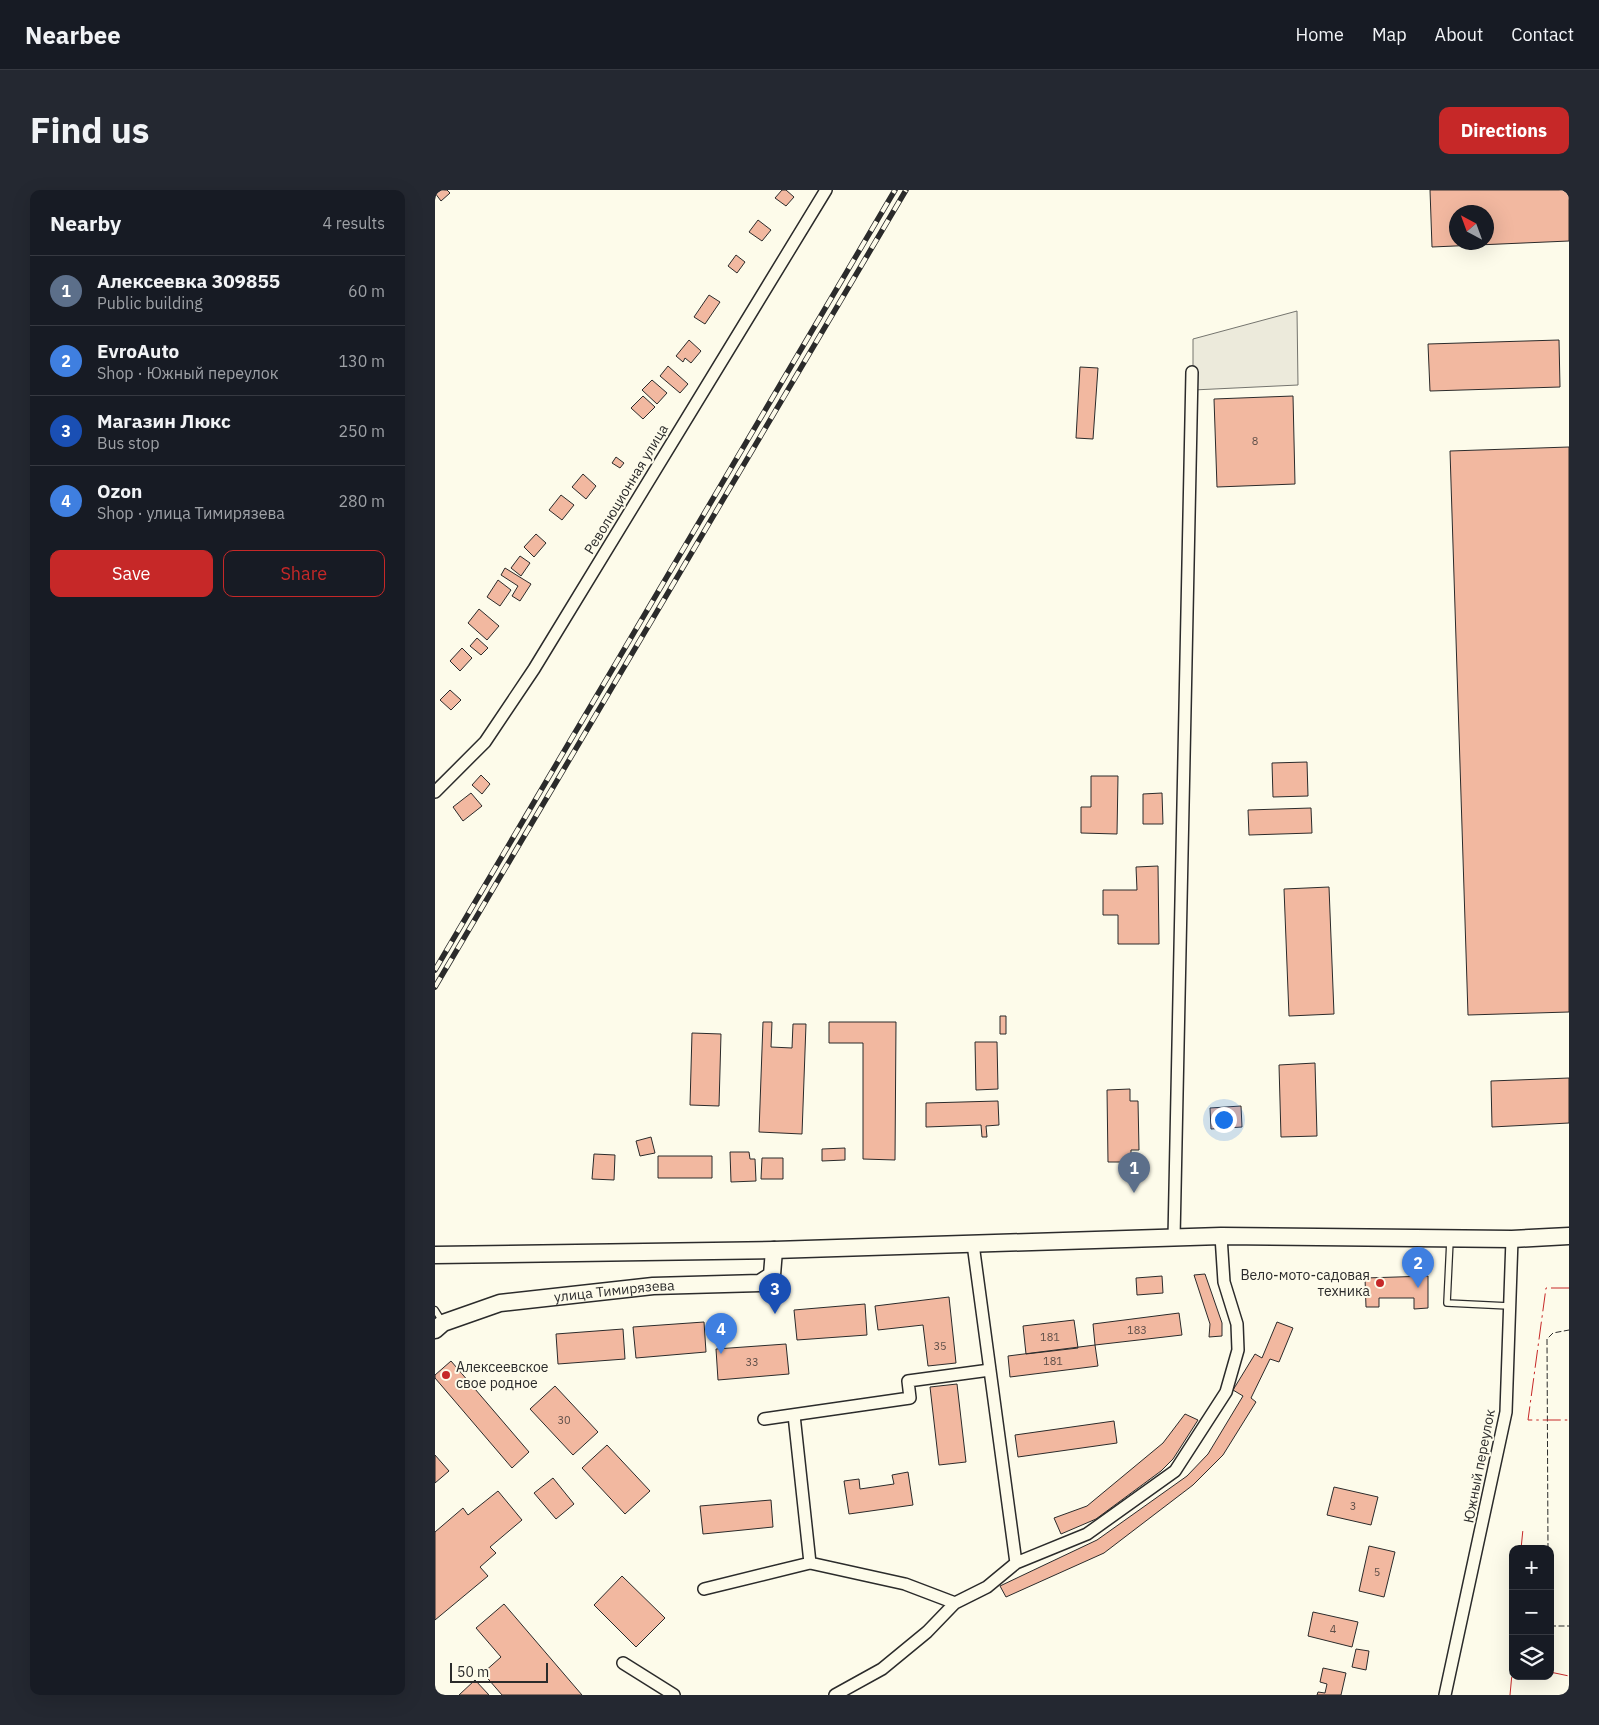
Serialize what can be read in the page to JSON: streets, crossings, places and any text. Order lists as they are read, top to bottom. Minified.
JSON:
{"streets":{"main road":["улица Тимирязева"],"street":["Революционная улица","Южный переулок"]},"places":["Вело-мото-садовая техника","Алексеевское свое родное"],"house_numbers":["8","183","181","35","181","33","30","3","5","4"],"scale_bar":"50 m","north":"top left","page":{"header":"Nearbee","nav":["Home","Map","About","Contact"],"title":"Find us","buttons":["Directions",["Save","Share"]],"heading":["Nearby","4 results"],"list":[{"mark":"1","name":"Алексеевка 309855","note":"Public building","value":"60 m"},{"mark":"2","name":"EvroAuto","note":"Shop · Южный переулок","value":"130 m"},{"mark":"3","name":"Магазин Люкс","note":"Bus stop","value":"250 m"},{"mark":"4","name":"Ozon","note":"Shop · улица Тимирязева","value":"280 m"}],"pins":["1","2","3","4"],"map_buttons":["+","−"],"scale":"50 m"}}
